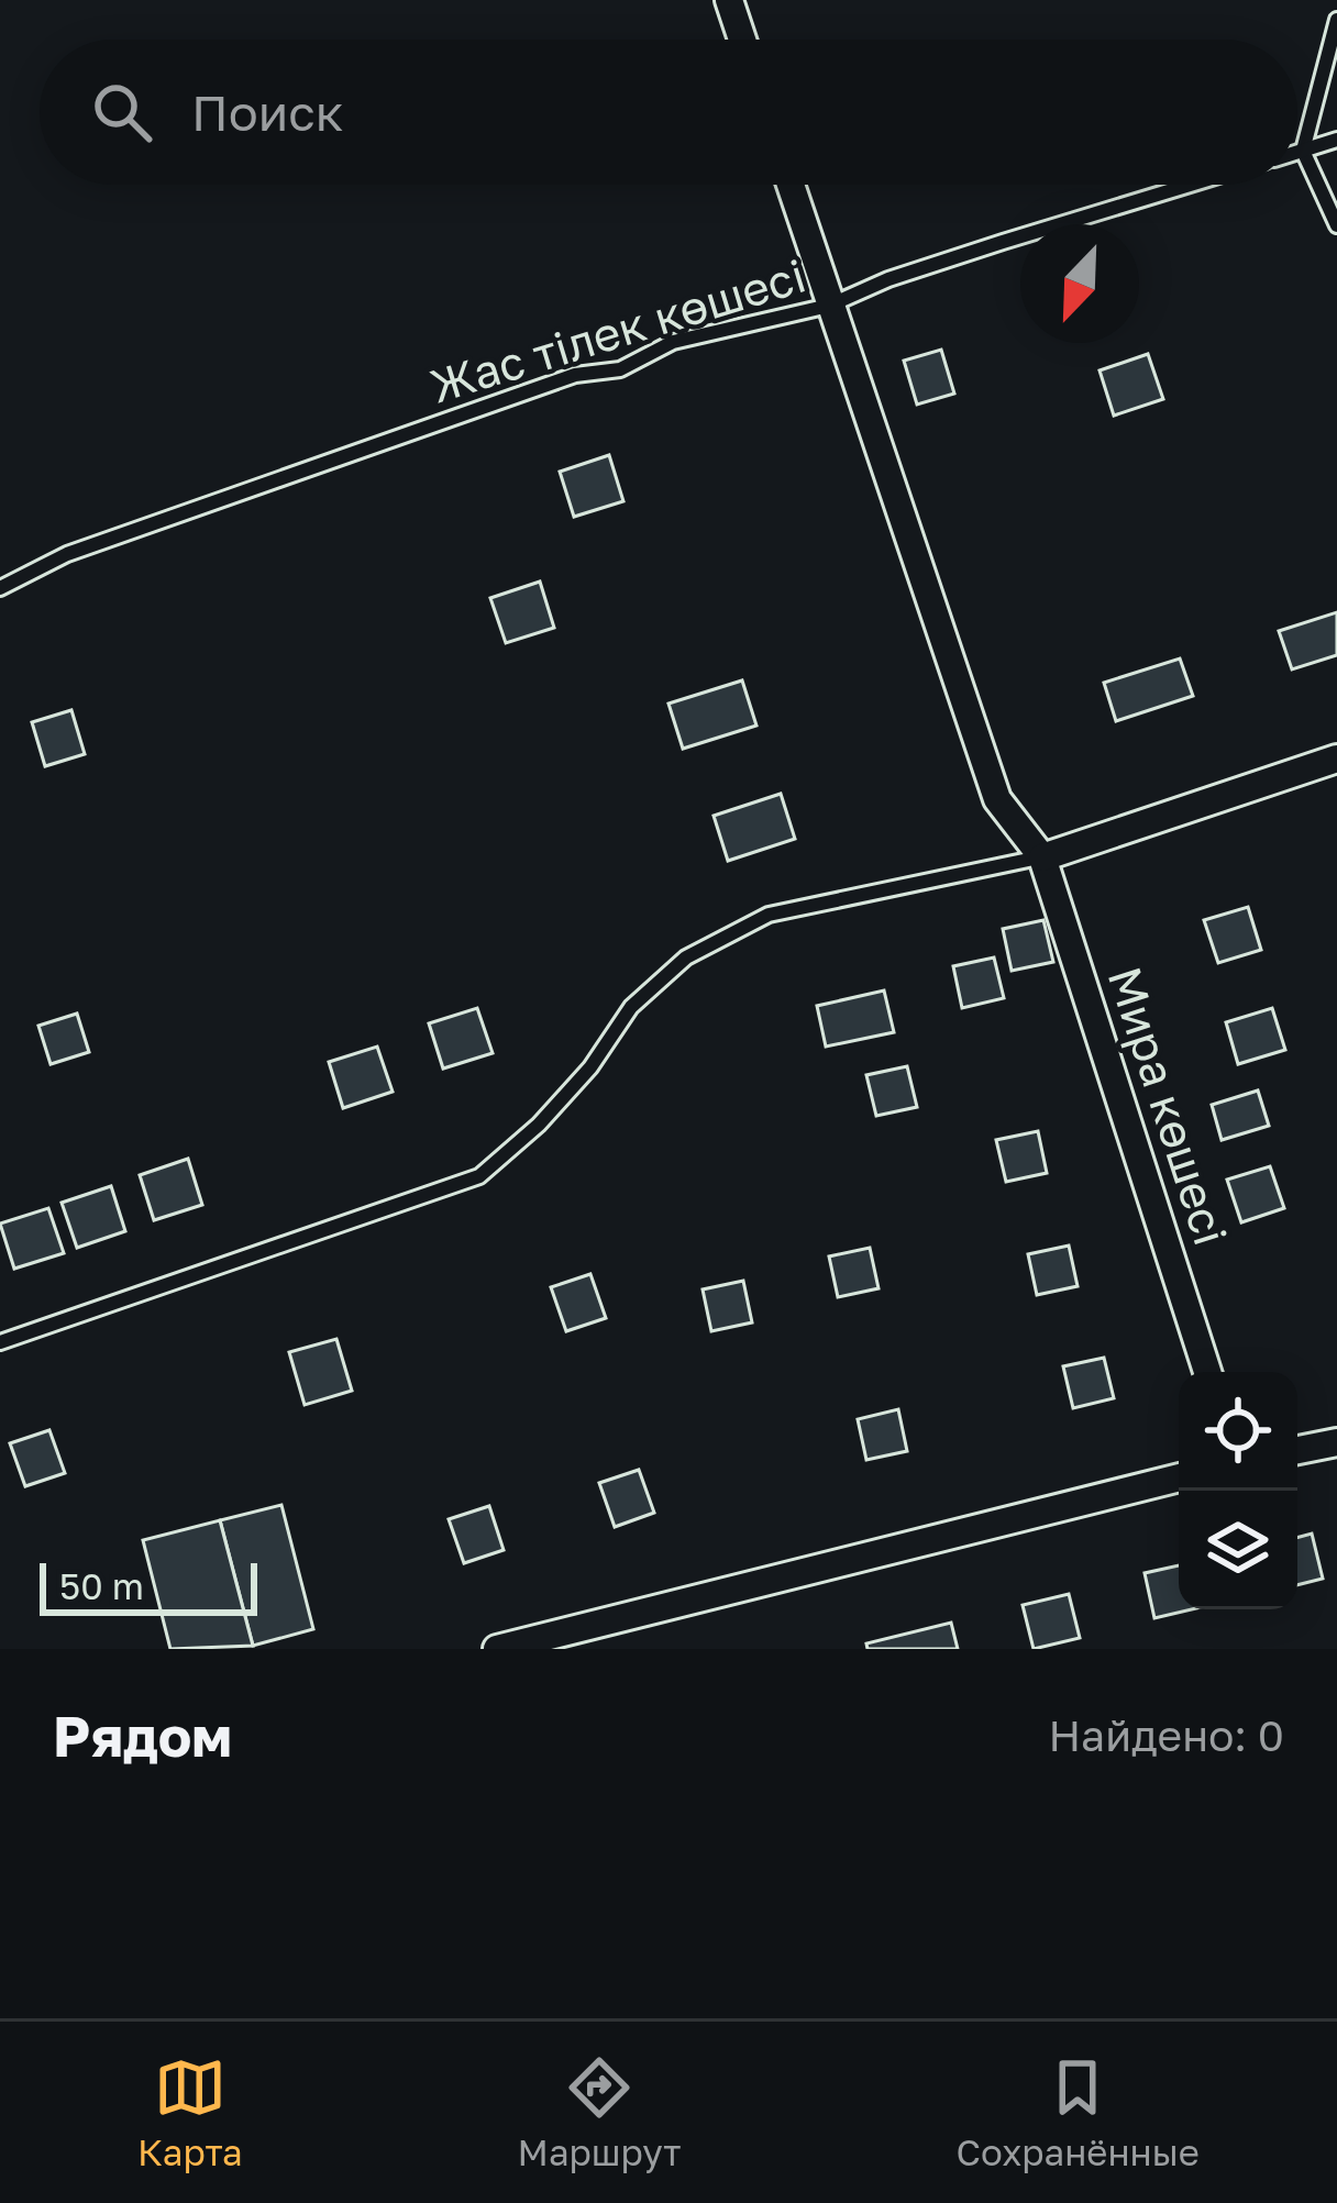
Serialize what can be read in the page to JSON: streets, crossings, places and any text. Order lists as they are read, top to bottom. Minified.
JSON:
{"streets":{"street":["Мира көшесі"],"lane":["Жас тілек көшесі"]},"scale_bar":"50 m","north":"bottom left","page":{"search":"Поиск","scale":"50 m","heading":["Рядом","Найдено: 0"],"nav":["Карта","Маршрут","Сохранённые"]}}
